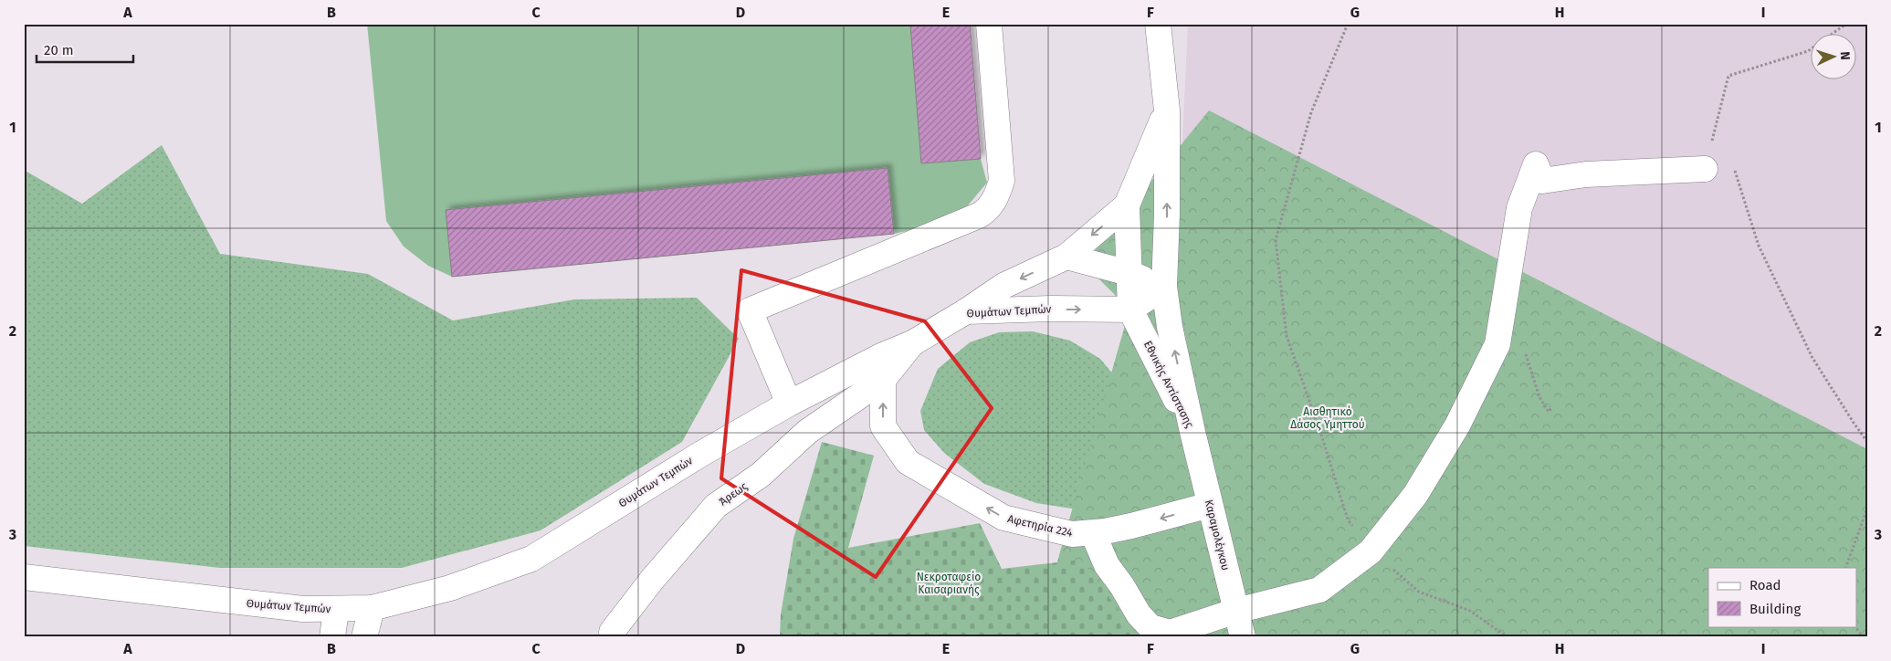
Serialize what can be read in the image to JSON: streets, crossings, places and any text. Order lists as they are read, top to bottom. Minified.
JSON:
{"streets":{"main road":["Θυμάτων Τεμπών","Εθνικής Αντίστασης","Άρεως","Αφετηρία 224","Καραμολέγκου"]},"crossings":[["Θυμάτων Τεμπών","Εθνικής Αντίστασης"],["Θυμάτων Τεμπών","Άρεως"],["Εθνικής Αντίστασης","Καραμολέγκου"],["Άρεως","Αφετηρία 224"],["Αφετηρία 224","Καραμολέγκου"]],"one_way":["Αφετηρία 224"],"parks":["Αισθητικό Δάσος Υμηττού","Νεκροταφείο Καισαριανής"],"legend":["Road","Building"],"scale_bar":"20 m","north":"right","grid":{"columns":["A","B","C","D","E","F","G","H","I"],"rows":["1","2","3"]}}
